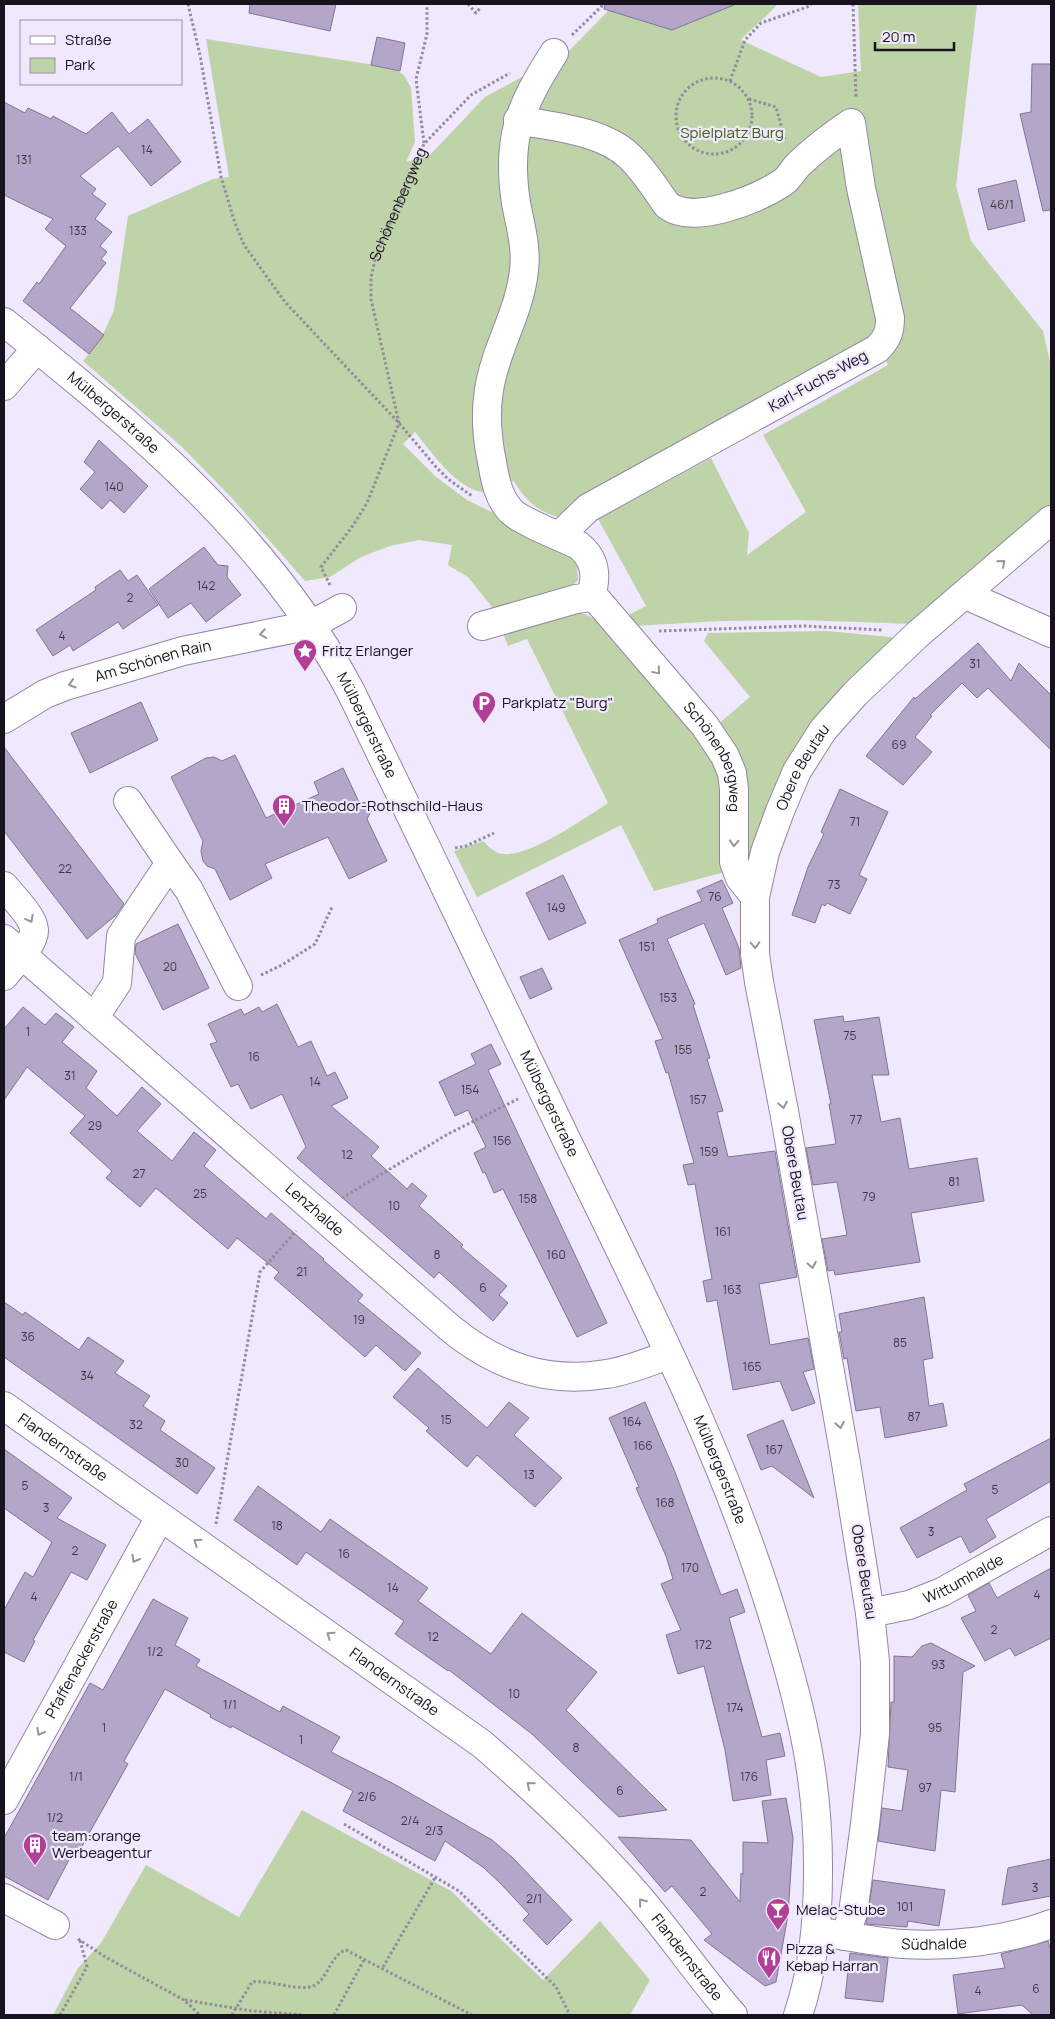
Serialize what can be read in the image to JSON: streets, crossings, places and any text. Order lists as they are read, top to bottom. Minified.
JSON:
{"streets":{"street":["Schönenbergweg","Karl-Fuchs-Weg","Mülbergerstraße","Am Schönen Rain","Obere Beutau","Lenzhalde","Flandernstraße","Wittumhalde","Pfaffenackerstraße","Südhalde"]},"crossings":[["Schönenbergweg","Obere Beutau"],["Mülbergerstraße","Am Schönen Rain"],["Mülbergerstraße","Lenzhalde"],["Mülbergerstraße","Südhalde"],["Obere Beutau","Wittumhalde"],["Obere Beutau","Südhalde"],["Flandernstraße","Pfaffenackerstraße"]],"one_way":["Schönenbergweg","Am Schönen Rain","Flandernstraße","Pfaffenackerstraße"],"parks":["Spielplatz Burg"],"places":{"place":["Fritz Erlanger"],"parking":["Parkplatz \"Burg\""],"building":["Theodor-Rothschild-Haus","team:orange Werbeagentur"],"bar":["Melac-Stube"],"restaurant":["Pizza & Kebap Harran"]},"house_numbers":["14","131","46/1","133","140","142","2","4","31","69","71","22","73","76","149","151","20","153","1","75","155","16","31","14","154","157","77","29","156","159","12","27","81","25","79","158","10","161","8","160","21","6","163","19","36","85","165","34","87","15","164","32","166","167","30","13","5","5","168","3","18","3","2","16","170","14","4","4","2","12","172","1/2","93","10","1/1","174","1","95","1","8","1/1","176","97","6","2/6","1/2","2/4","2/3","3","2","2/1","101","6","4"],"legend":["Straße","Park"],"scale_bar":"20 m"}
